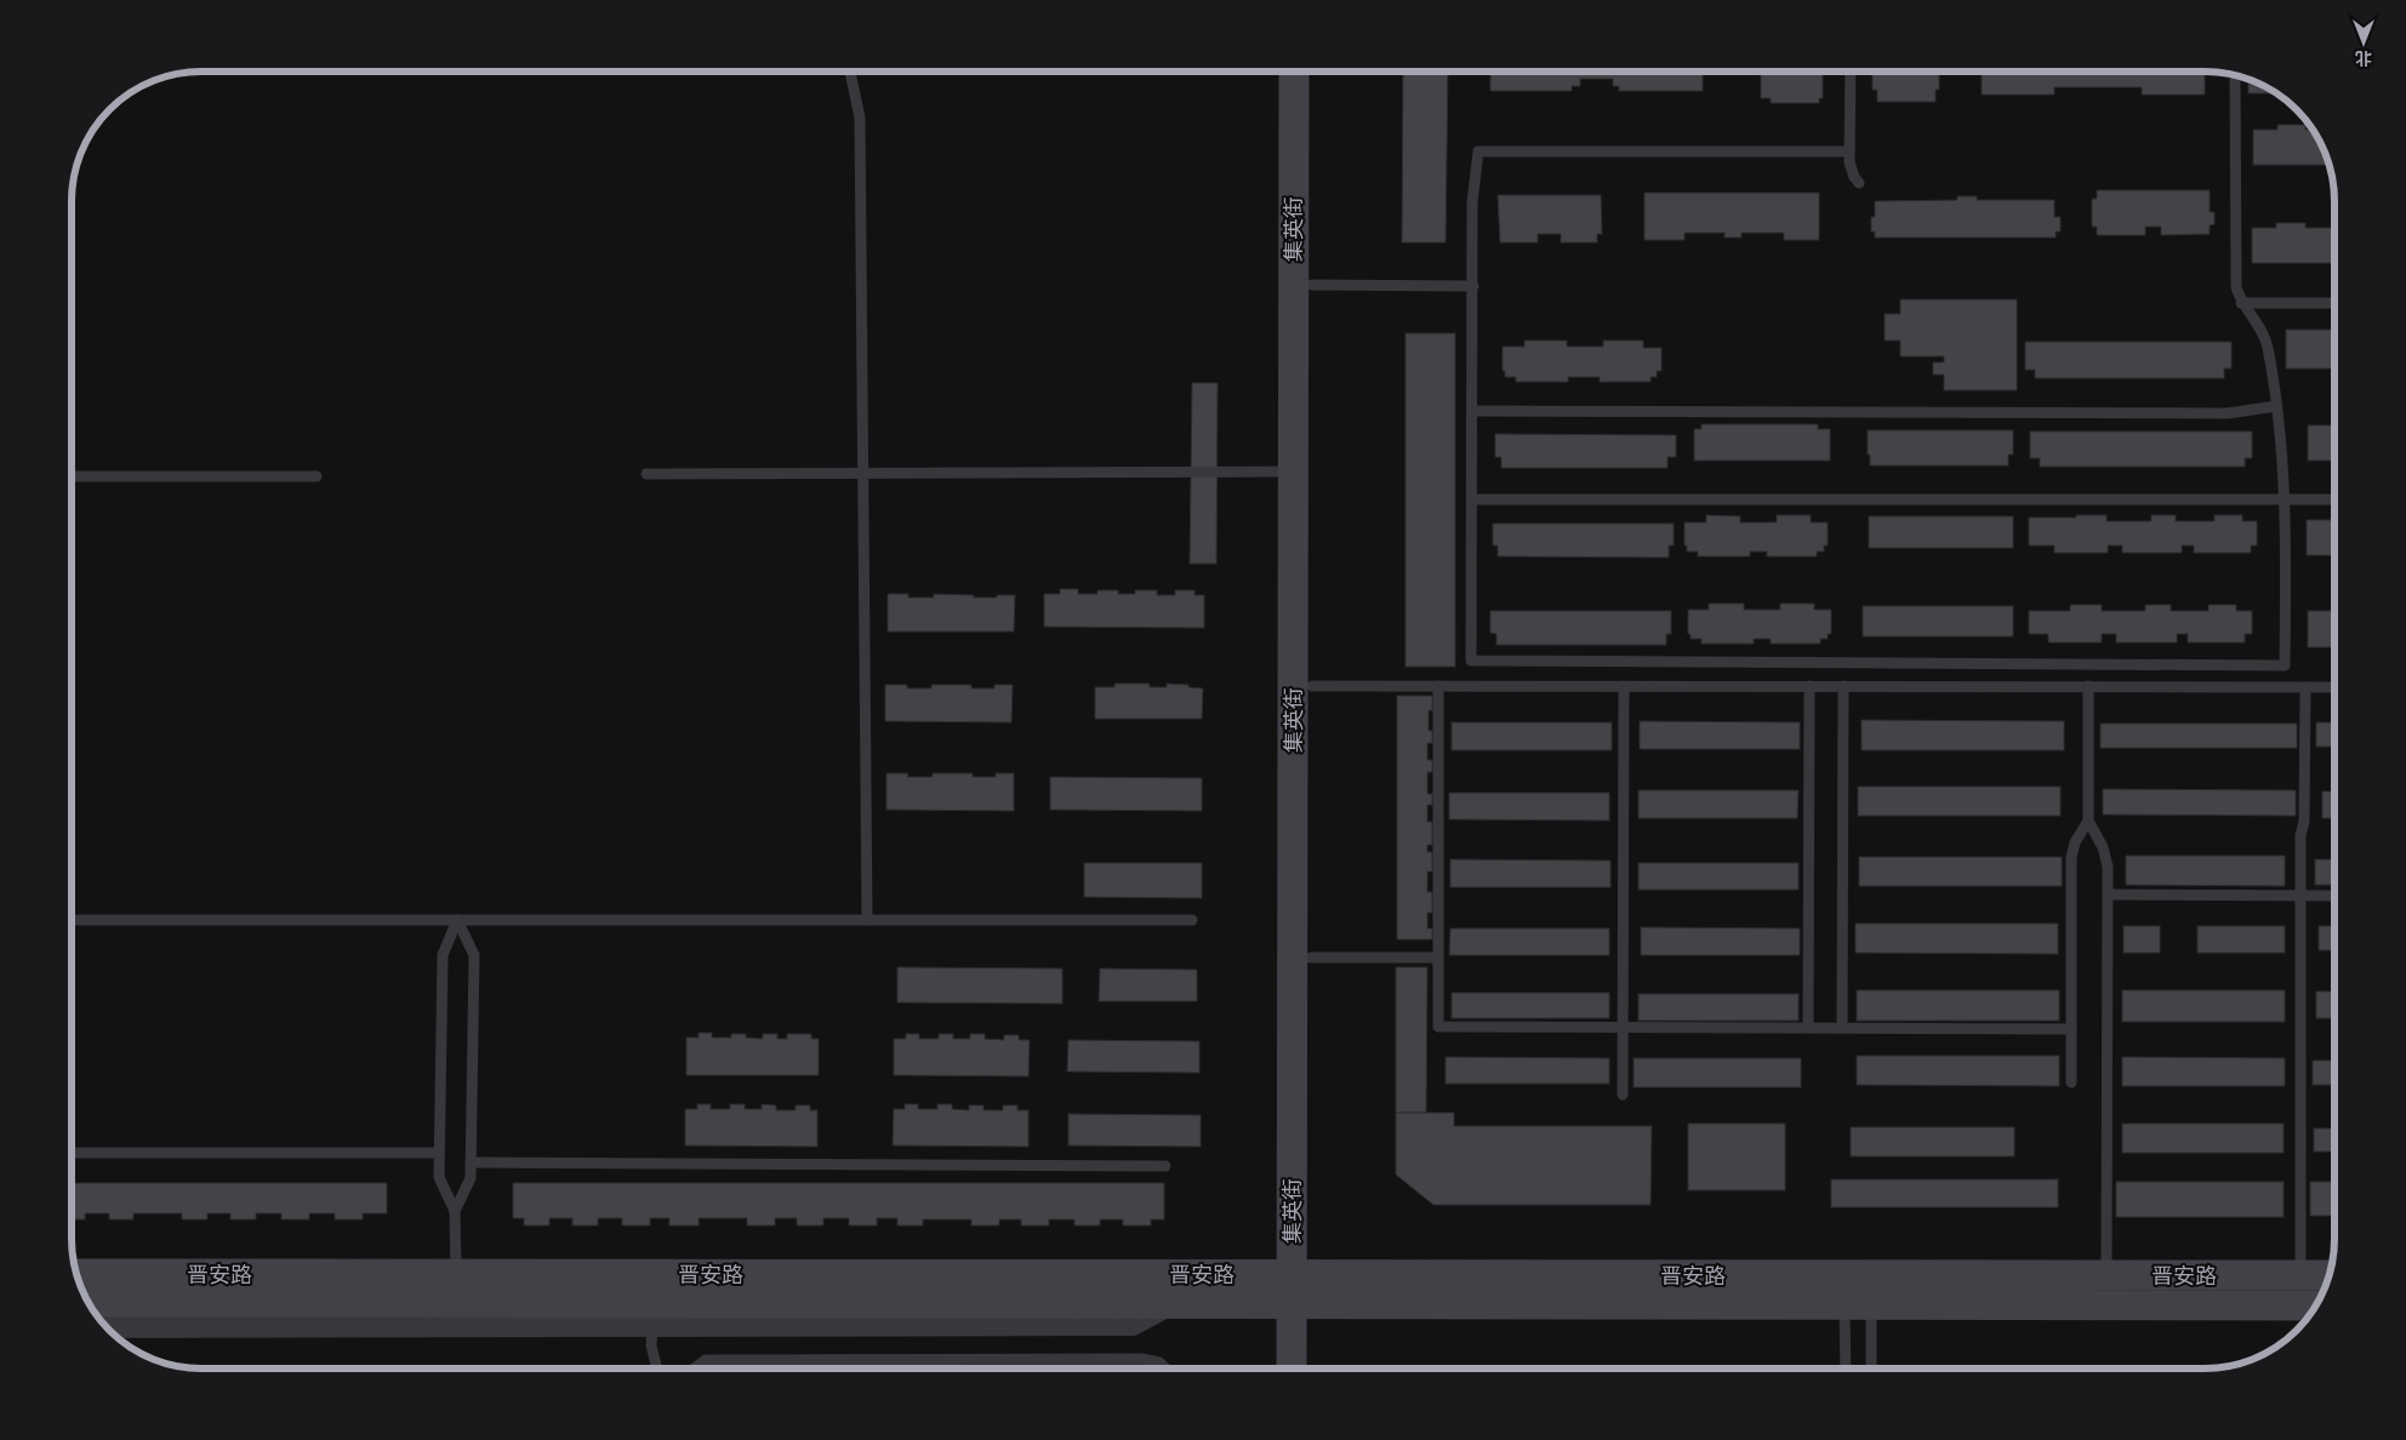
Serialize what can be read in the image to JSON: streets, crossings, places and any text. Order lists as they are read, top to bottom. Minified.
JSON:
{"streets":{"main road":["集英街","晋安路"]},"crossings":[["集英街","晋安路"]],"north":"bottom"}
